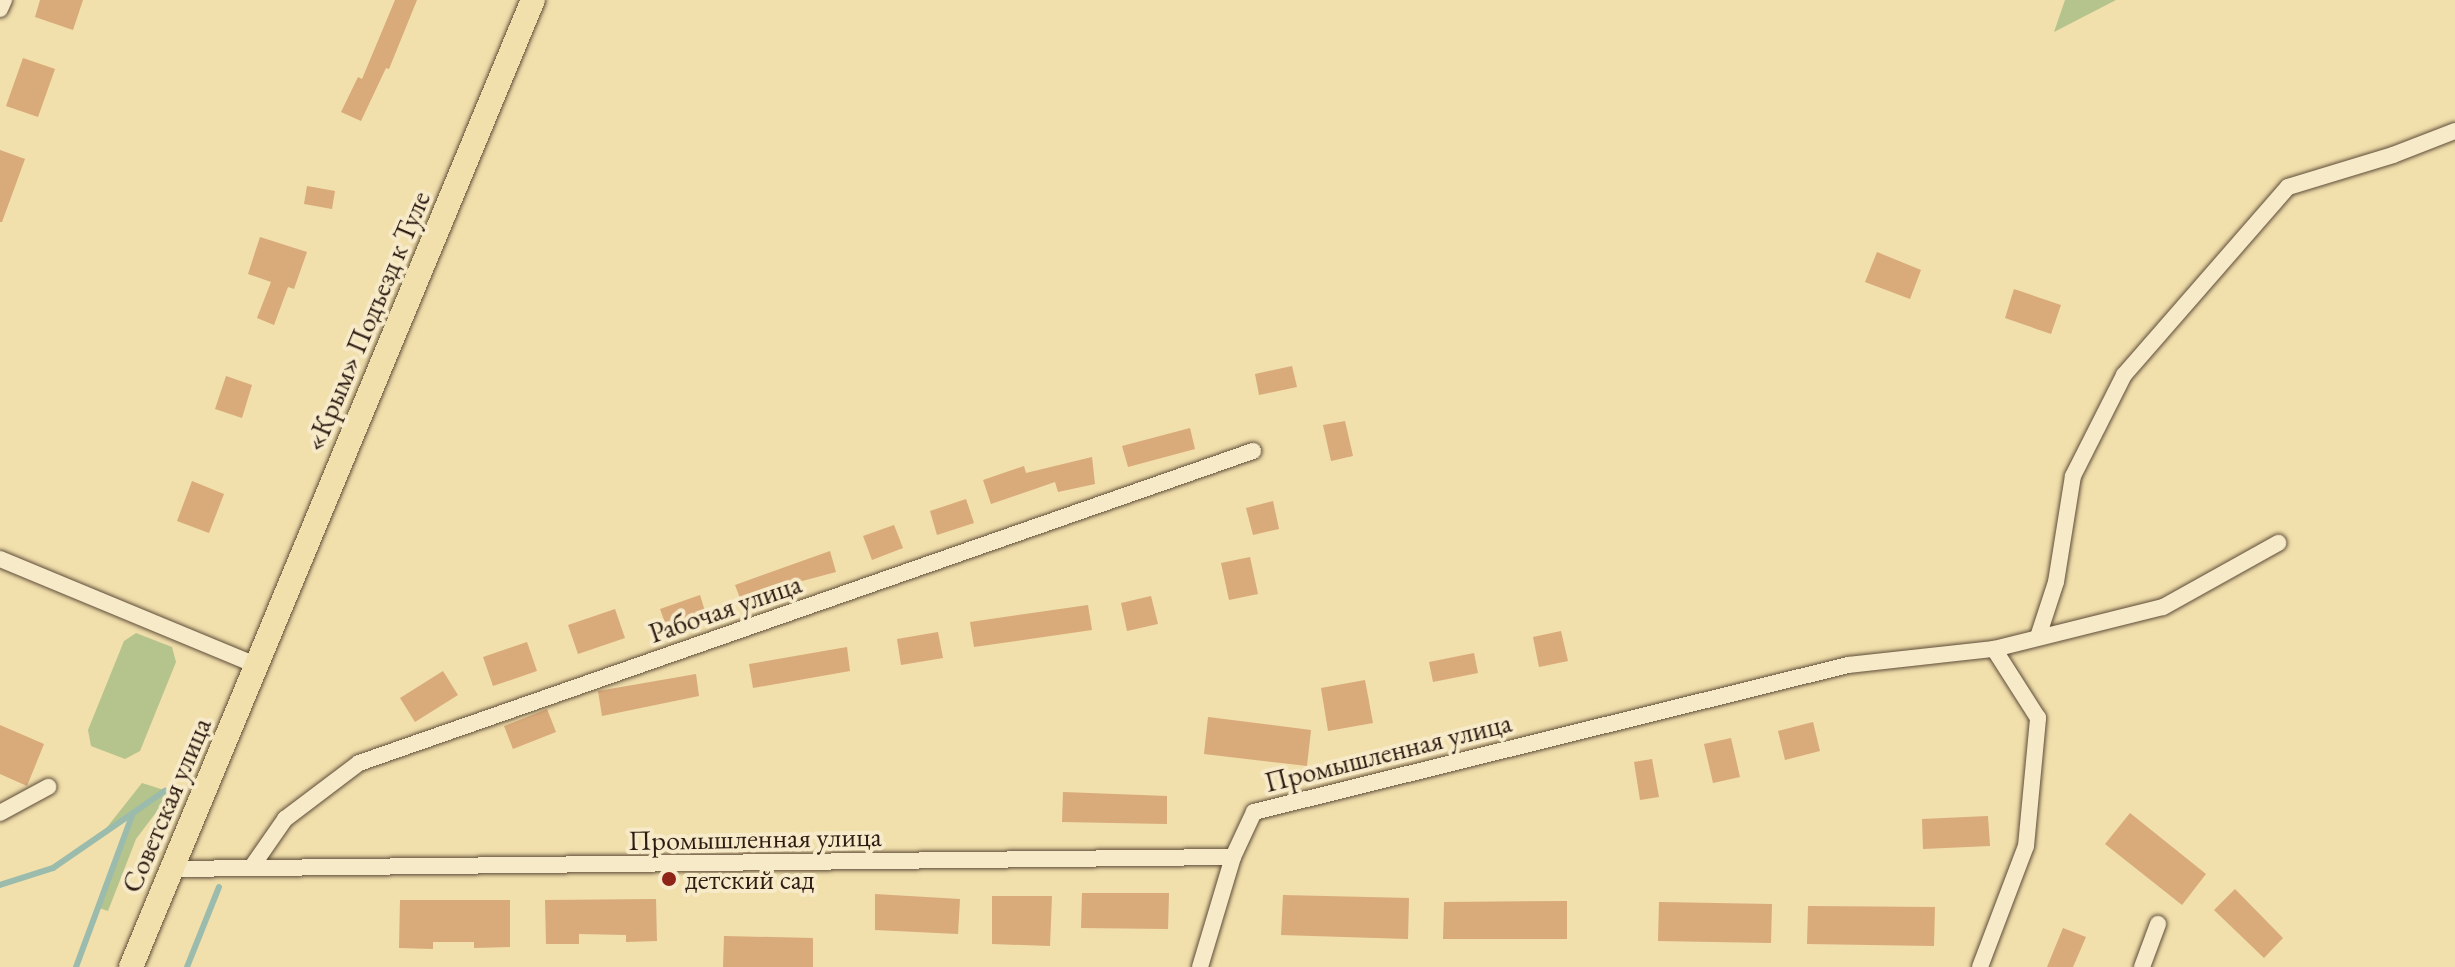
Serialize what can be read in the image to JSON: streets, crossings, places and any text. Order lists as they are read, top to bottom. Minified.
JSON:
{"streets":{"main road":["«Крым» Подъезд к Туле","Советская улица"],"street":["Рабочая улица","Промышленная улица"]},"crossings":[["«Крым» Подъезд к Туле","Советская улица"],["Рабочая улица","Промышленная улица"],["Промышленная улица","Советская улица"]],"places":["детский сад"]}
